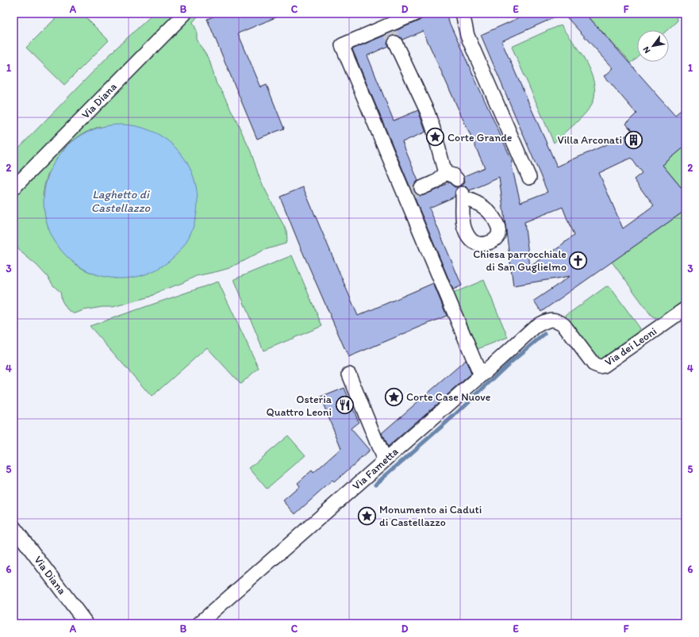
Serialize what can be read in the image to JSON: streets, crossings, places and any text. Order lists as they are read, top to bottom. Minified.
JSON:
{"streets":{"street":["Via Diana","Via dei Leoni","Via Fametta"]},"crossings":[["Via dei Leoni","Via Fametta"]],"water":["Laghetto di Castellazzo"],"places":{"place":["Corte Grande","Corte Case Nuove","Monumento ai Caduti di Castellazzo"],"building":["Villa Arconati"],"church":["Chiesa parrocchiale di San Guglielmo"],"restaurant":["Osteria Quattro Leoni"]},"north":"bottom left","grid":{"columns":["A","B","C","D","E","F"],"rows":["1","2","3","4","5","6"]}}
